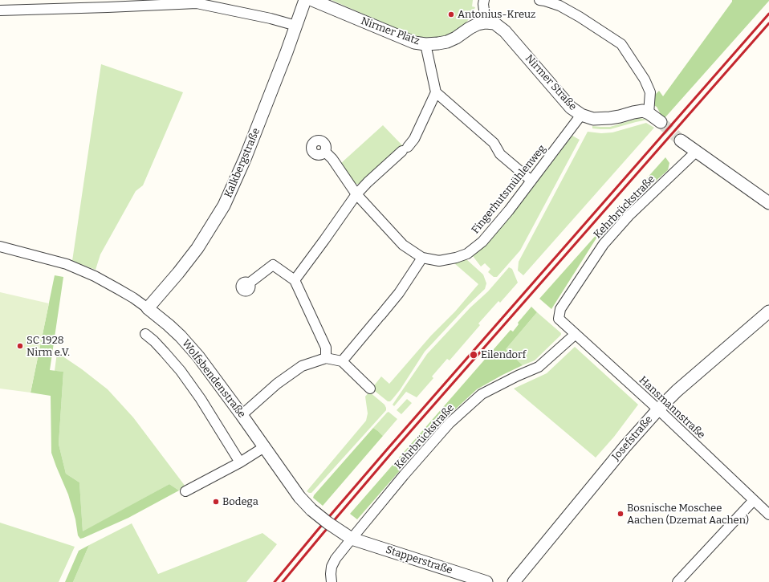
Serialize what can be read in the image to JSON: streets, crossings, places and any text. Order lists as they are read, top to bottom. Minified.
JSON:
{"streets":{"street":["Nirmer Platz","Nirmer Straße","Kalkbergstraße","Fingerhutsmühlenweg","Kehrbrückstraße","Wolfsbendenstraße","Hansmannstraße","Josefstraße","Stapperstraße"]},"crossings":[["Nirmer Platz","Nirmer Straße"],["Nirmer Straße","Fingerhutsmühlenweg"],["Kalkbergstraße","Wolfsbendenstraße"],["Kehrbrückstraße","Wolfsbendenstraße"],["Kehrbrückstraße","Hansmannstraße"],["Kehrbrückstraße","Stapperstraße"],["Wolfsbendenstraße","Stapperstraße"],["Hansmannstraße","Josefstraße"]],"places":["Antonius-Kreuz","SC 1928 Nirm e.V.","Eilendorf","Bodega","Bosnische Moschee Aachen (Dzemat Aachen)"]}
